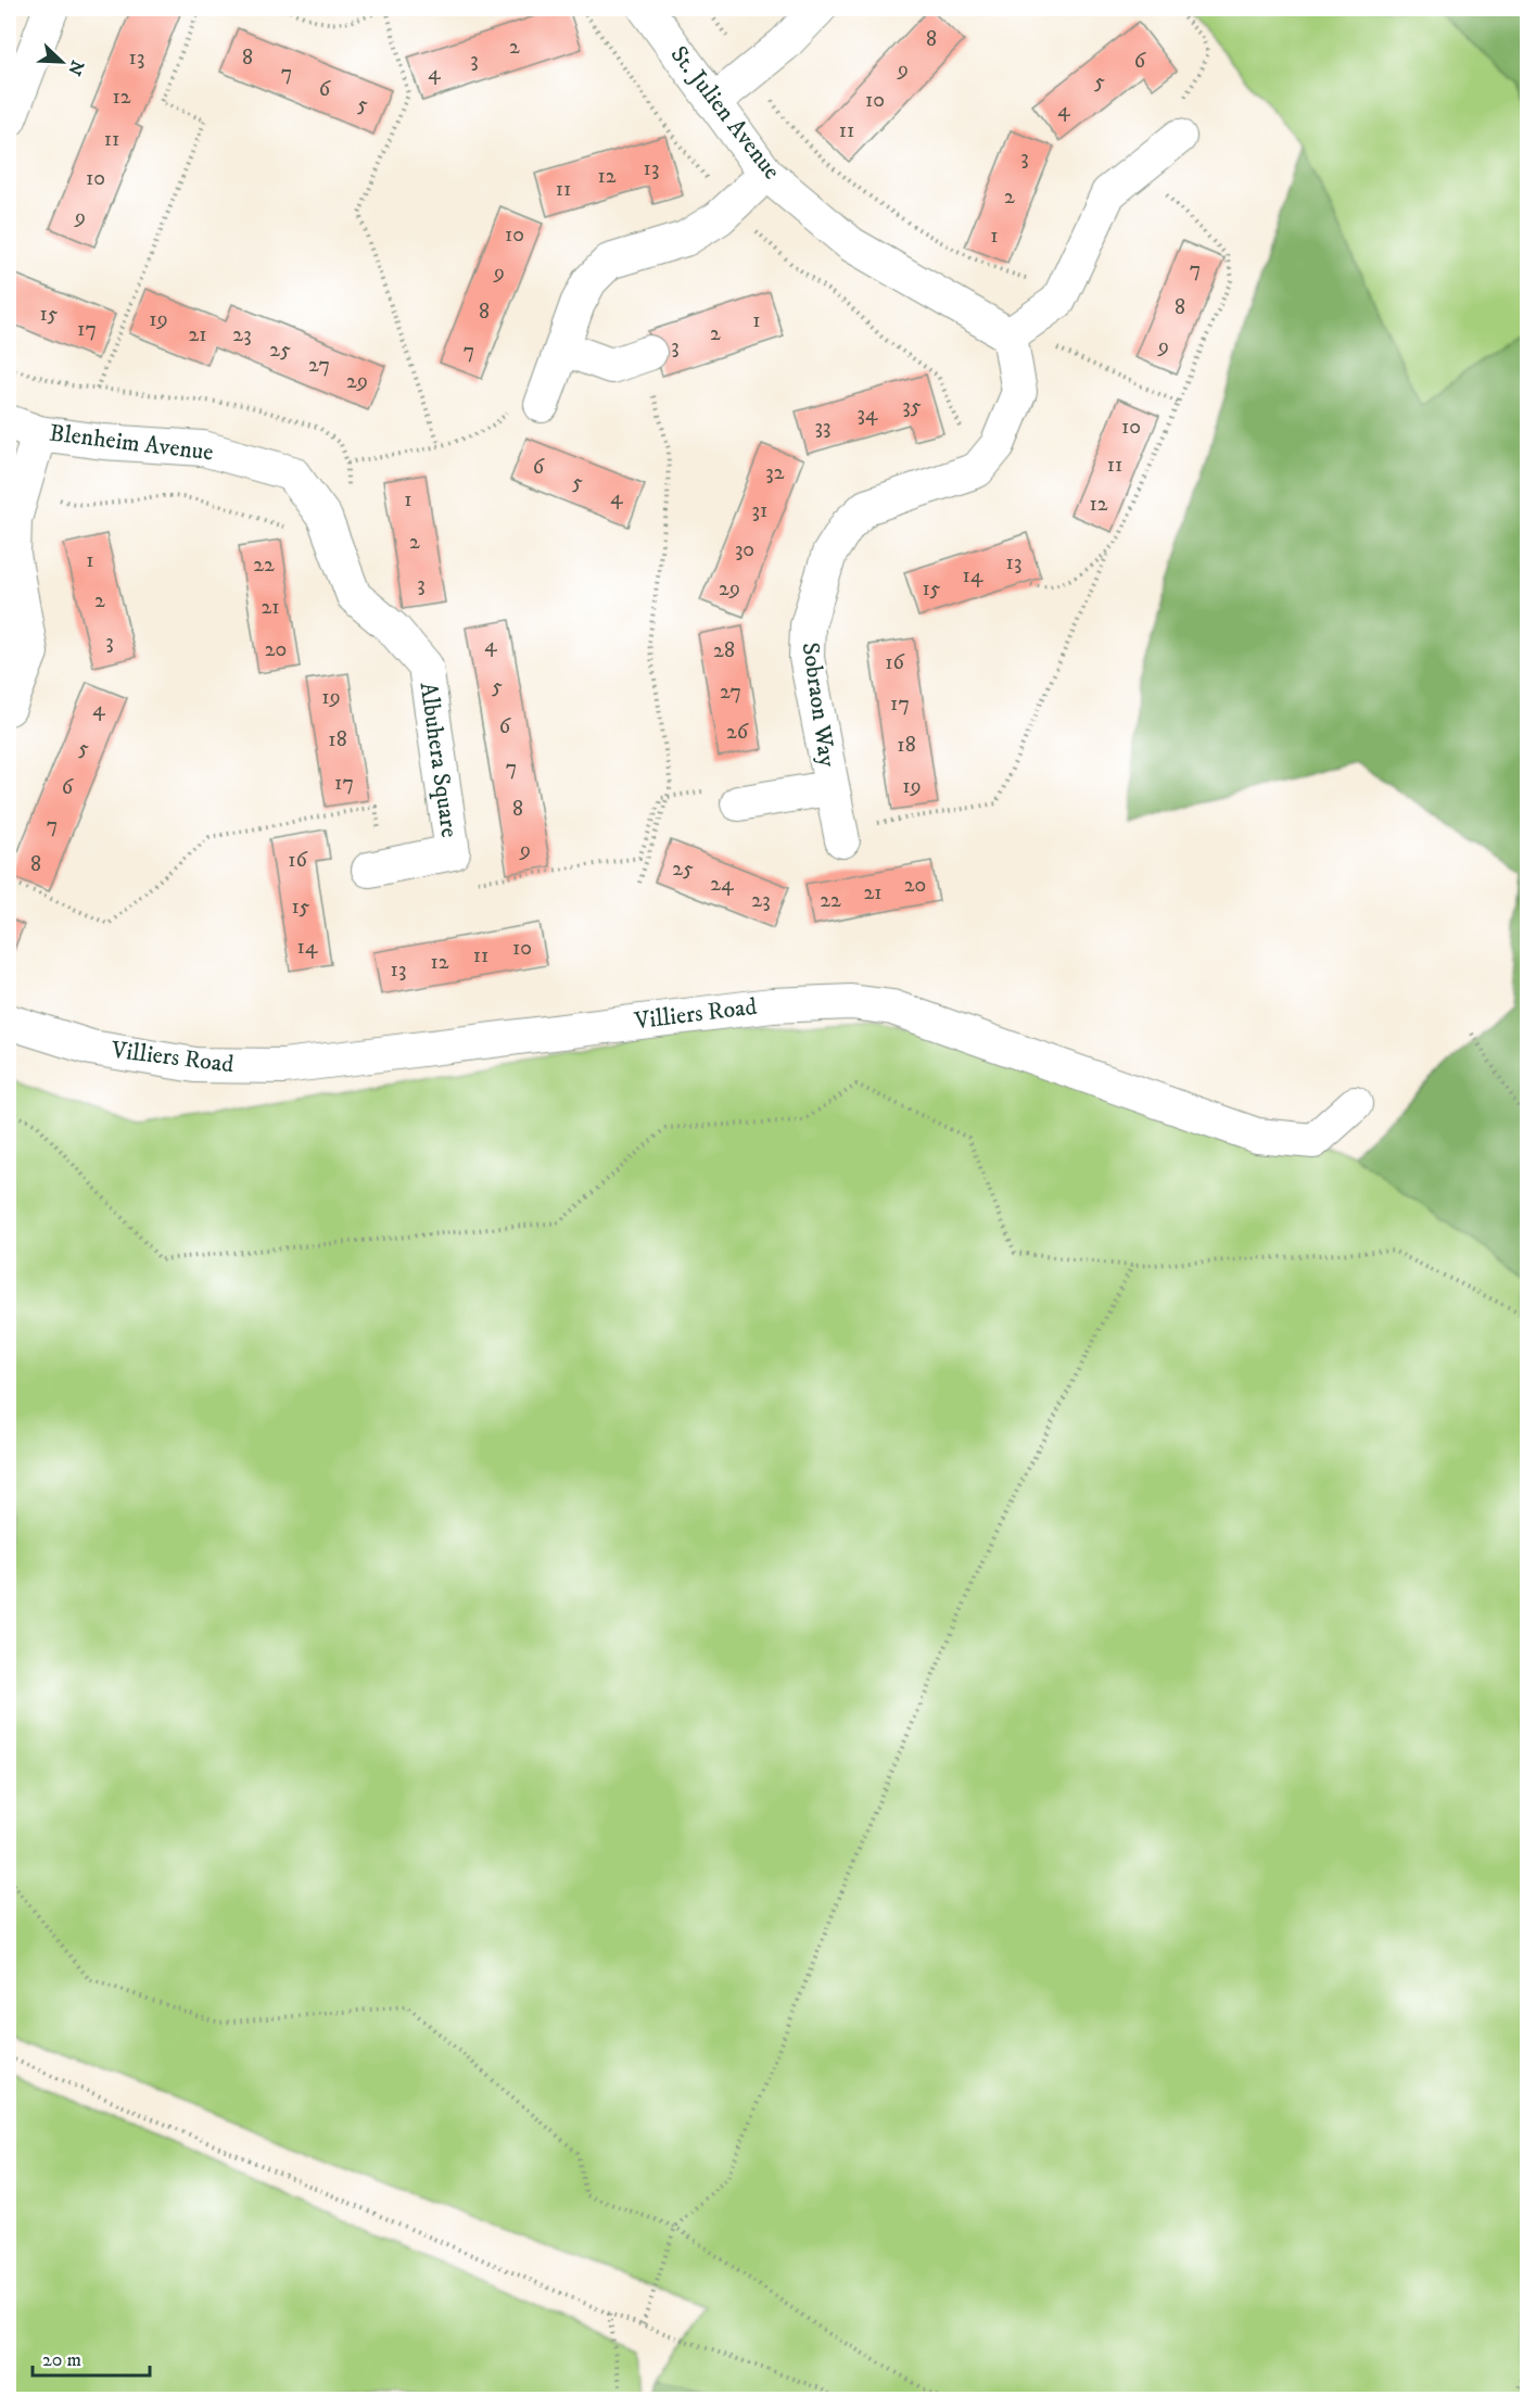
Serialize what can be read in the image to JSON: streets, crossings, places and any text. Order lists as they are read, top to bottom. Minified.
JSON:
{"streets":{"street":["St. Julien Avenue","Blenheim Avenue","Sobraon Way","Albuhera Square","Villiers Road"]},"crossings":[["Blenheim Avenue","Albuhera Square"]],"house_numbers":["8","2","13","8","3","6","9","7","4","5","6","12","10","5","4","11","11","3","13","12","10","11","2","9","10","1","7","9","8","8","15","19","1","17","2","21","23","3","9","25","7","27","29","35","34","33","10","11","6","32","5","4","1","12","31","2","30","1","13","22","14","3","29","15","2","21","3","4","20","28","16","5","27","19","17","4","6","26","18","18","5","7","17","19","6","8","7","9","16","8","25","24","20","21","23","22","15","14","10","11","12","13"],"scale_bar":"20 m","north":"bottom right"}
